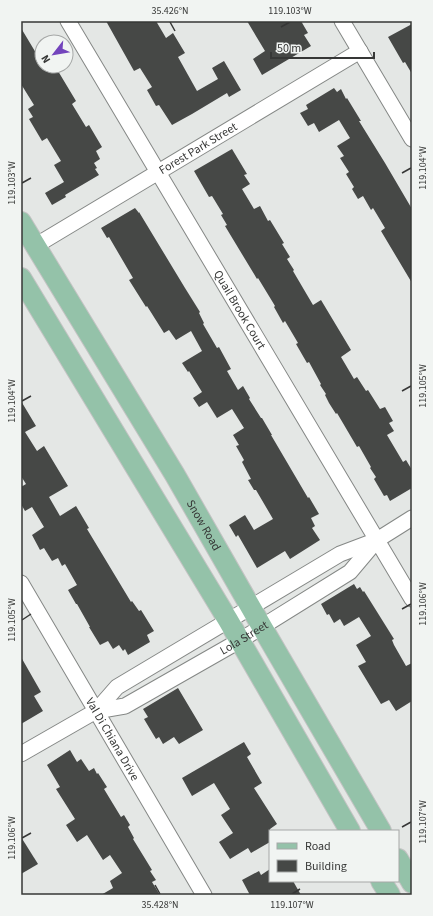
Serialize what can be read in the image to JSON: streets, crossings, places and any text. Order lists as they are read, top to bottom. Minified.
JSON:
{"streets":{"main road":["Snow Road"],"street":["Forest Park Street","Quail Brook Court","Lola Street","Val Di Chiana Drive"]},"crossings":[["Forest Park Street","Quail Brook Court"],["Forest Park Street","Snow Road"],["Quail Brook Court","Lola Street"],["Snow Road","Lola Street"],["Lola Street","Val Di Chiana Drive"]],"legend":["Road","Building"],"scale_bar":"50 m","north":"bottom left","coordinates":["35.426°N","119.103°W","119.104°W","119.105°W","119.106°W","119.107°W","35.428°N"]}
